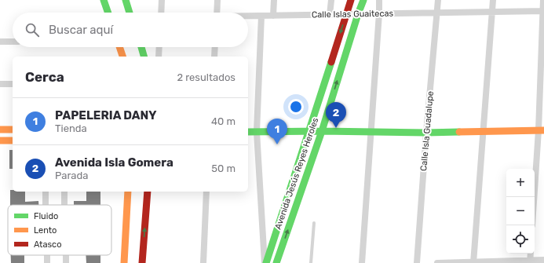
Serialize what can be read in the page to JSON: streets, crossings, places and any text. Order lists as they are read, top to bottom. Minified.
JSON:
{"streets":{"street":["Calle Islas Guaitecas","Calle Isla Guadalupe","Avenida Jesús Reyes Heroles"]},"crossings":[["Calle Islas Guaitecas","Calle Isla Guadalupe"],["Calle Islas Guaitecas","Avenida Jesús Reyes Heroles"]],"legend":["Fluido","Lento","Atasco"],"page":{"search":"Buscar aquí","heading":["Cerca","2 resultados"],"list":[{"mark":"1","name":"PAPELERIA DANY","note":"Tienda","value":"40 m"},{"mark":"2","name":"Avenida Isla Gomera","note":"Parada","value":"50 m"}],"pins":["2","1"],"map_buttons":["+","−"]}}
